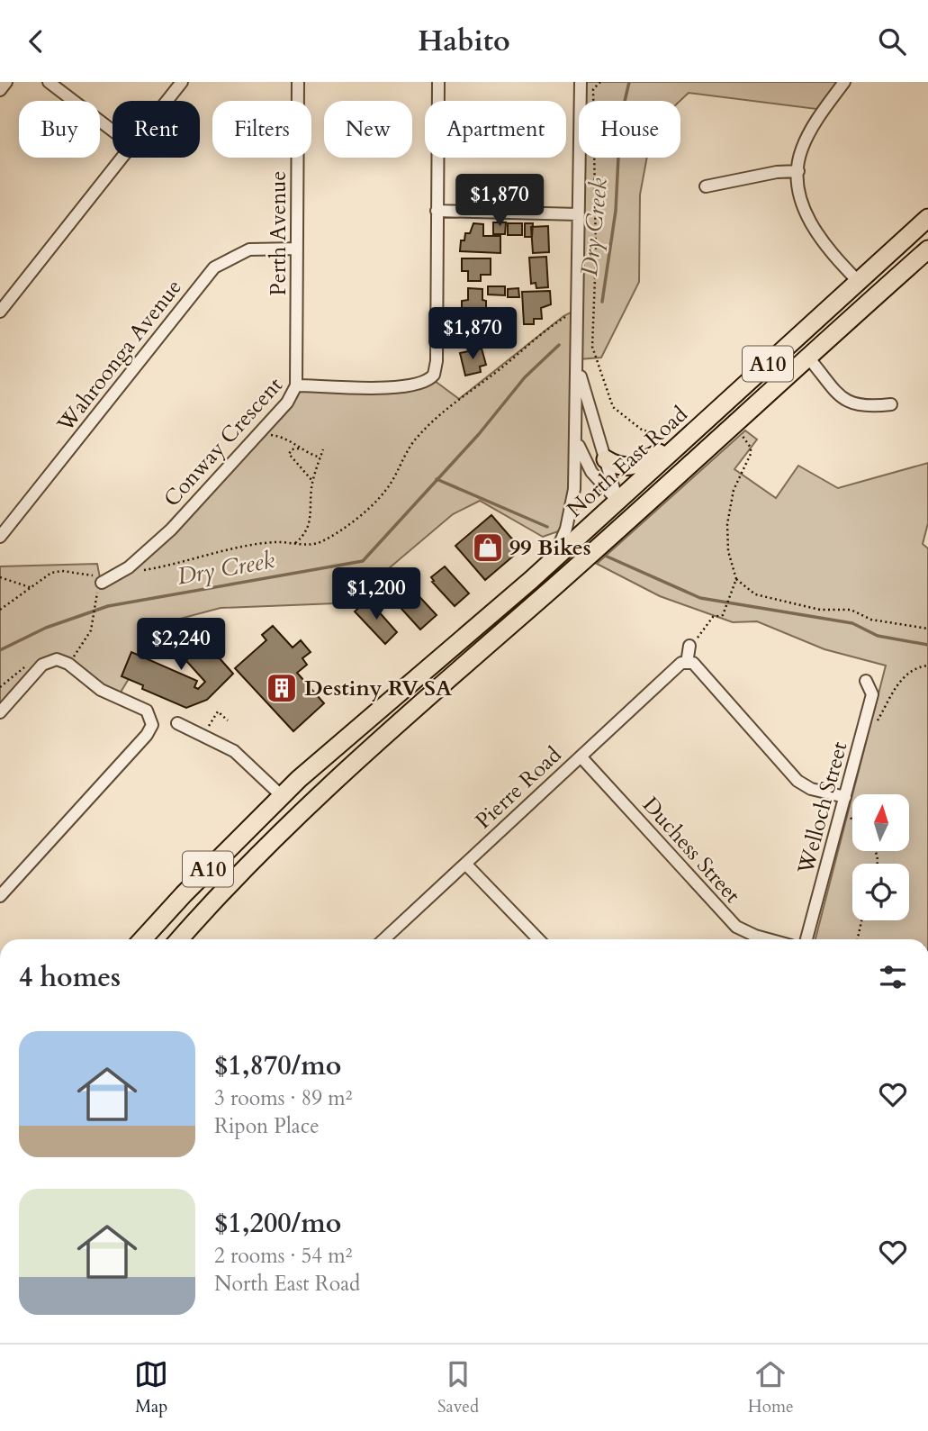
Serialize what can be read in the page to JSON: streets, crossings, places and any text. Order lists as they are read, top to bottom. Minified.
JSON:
{"streets":{"highway":["A10","North East Road"],"street":["Perth Avenue","Wahroonga Avenue","Conway Crescent","Pierre Road","Welloch Street","Duchess Street"]},"crossings":[["Perth Avenue","Wahroonga Avenue"],["Perth Avenue","Conway Crescent"],["Pierre Road","Duchess Street"]],"water":["Dry Creek"],"places":{"shop":["99 Bikes"],"building":["Destiny RV SA"]},"north":"top","page":{"header":"Habito","chip":["Buy","Rent","Filters","New","Apartment","House"],"price":["$1,870","$1,870","$1,200","$2,240"],"heading":"4 homes","list":[{"name":"$1,870/mo","note":"3 rooms · 89 m² · Ripon Place"},{"name":"$1,200/mo","note":"2 rooms · 54 m² · North East Road"}],"tabs":["Map","Saved","Home"]}}
